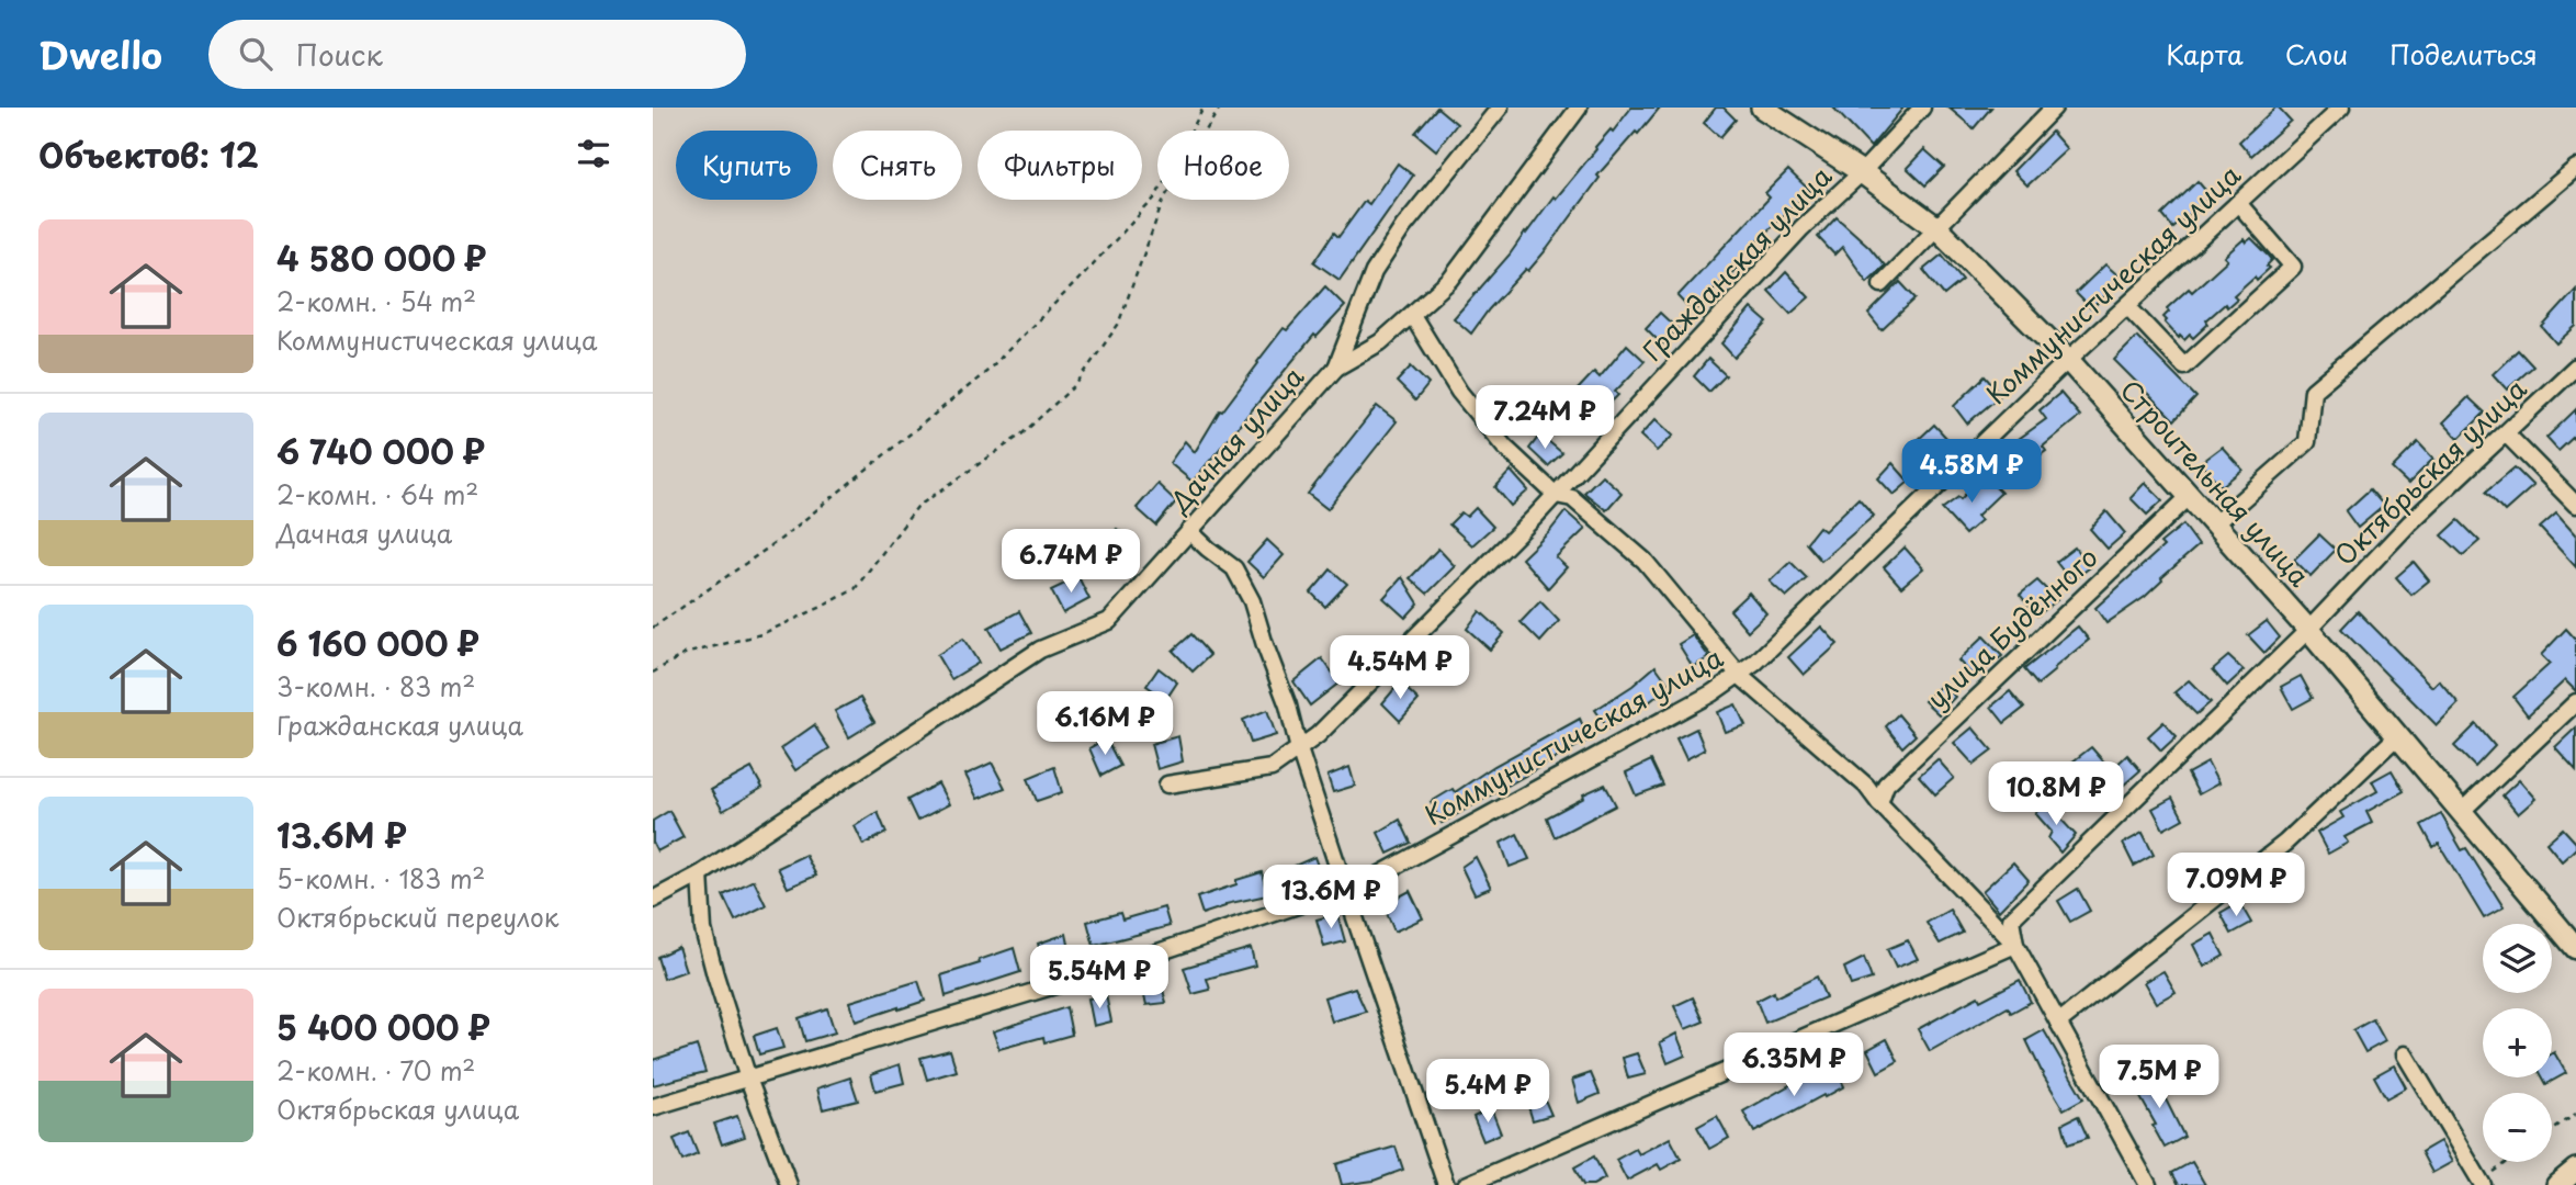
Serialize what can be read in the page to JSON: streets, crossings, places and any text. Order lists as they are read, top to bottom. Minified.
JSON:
{"streets":{"main road":["Строительная улица"],"street":["Гражданская улица","Коммунистическая улица","Дачная улица","Октябрьская улица","улица Будённого"]},"crossings":[["Гражданская улица","Строительная улица"],["Коммунистическая улица","Строительная улица"],["Октябрьская улица","Строительная улица"],["Строительная улица","улица Будённого"]],"page":{"header":"Dwello","search":"Поиск","nav":["Карта","Слои","Поделиться"],"heading":"Объектов: 12","chip":["Купить","Снять","Фильтры","Новое"],"list":[{"name":"4 580 000 ₽","note":"2-комн. · 54 m² · Коммунистическая улица"},{"name":"6 740 000 ₽","note":"2-комн. · 64 m² · Дачная улица"},{"name":"6 160 000 ₽","note":"3-комн. · 83 m² · Гражданская улица"},{"name":"13.6M ₽","note":"5-комн. · 183 m² · Октябрьский переулок"},{"name":"5 400 000 ₽","note":"2-комн. · 70 m² · Октябрьская улица"}],"price":["7.24M ₽","4.58M ₽","6.74M ₽","4.54M ₽","6.16M ₽","10.8M ₽","7.09M ₽","13.6M ₽","5.54M ₽","6.35M ₽","7.5M ₽","5.4M ₽"],"map_buttons":["+","−"]}}
